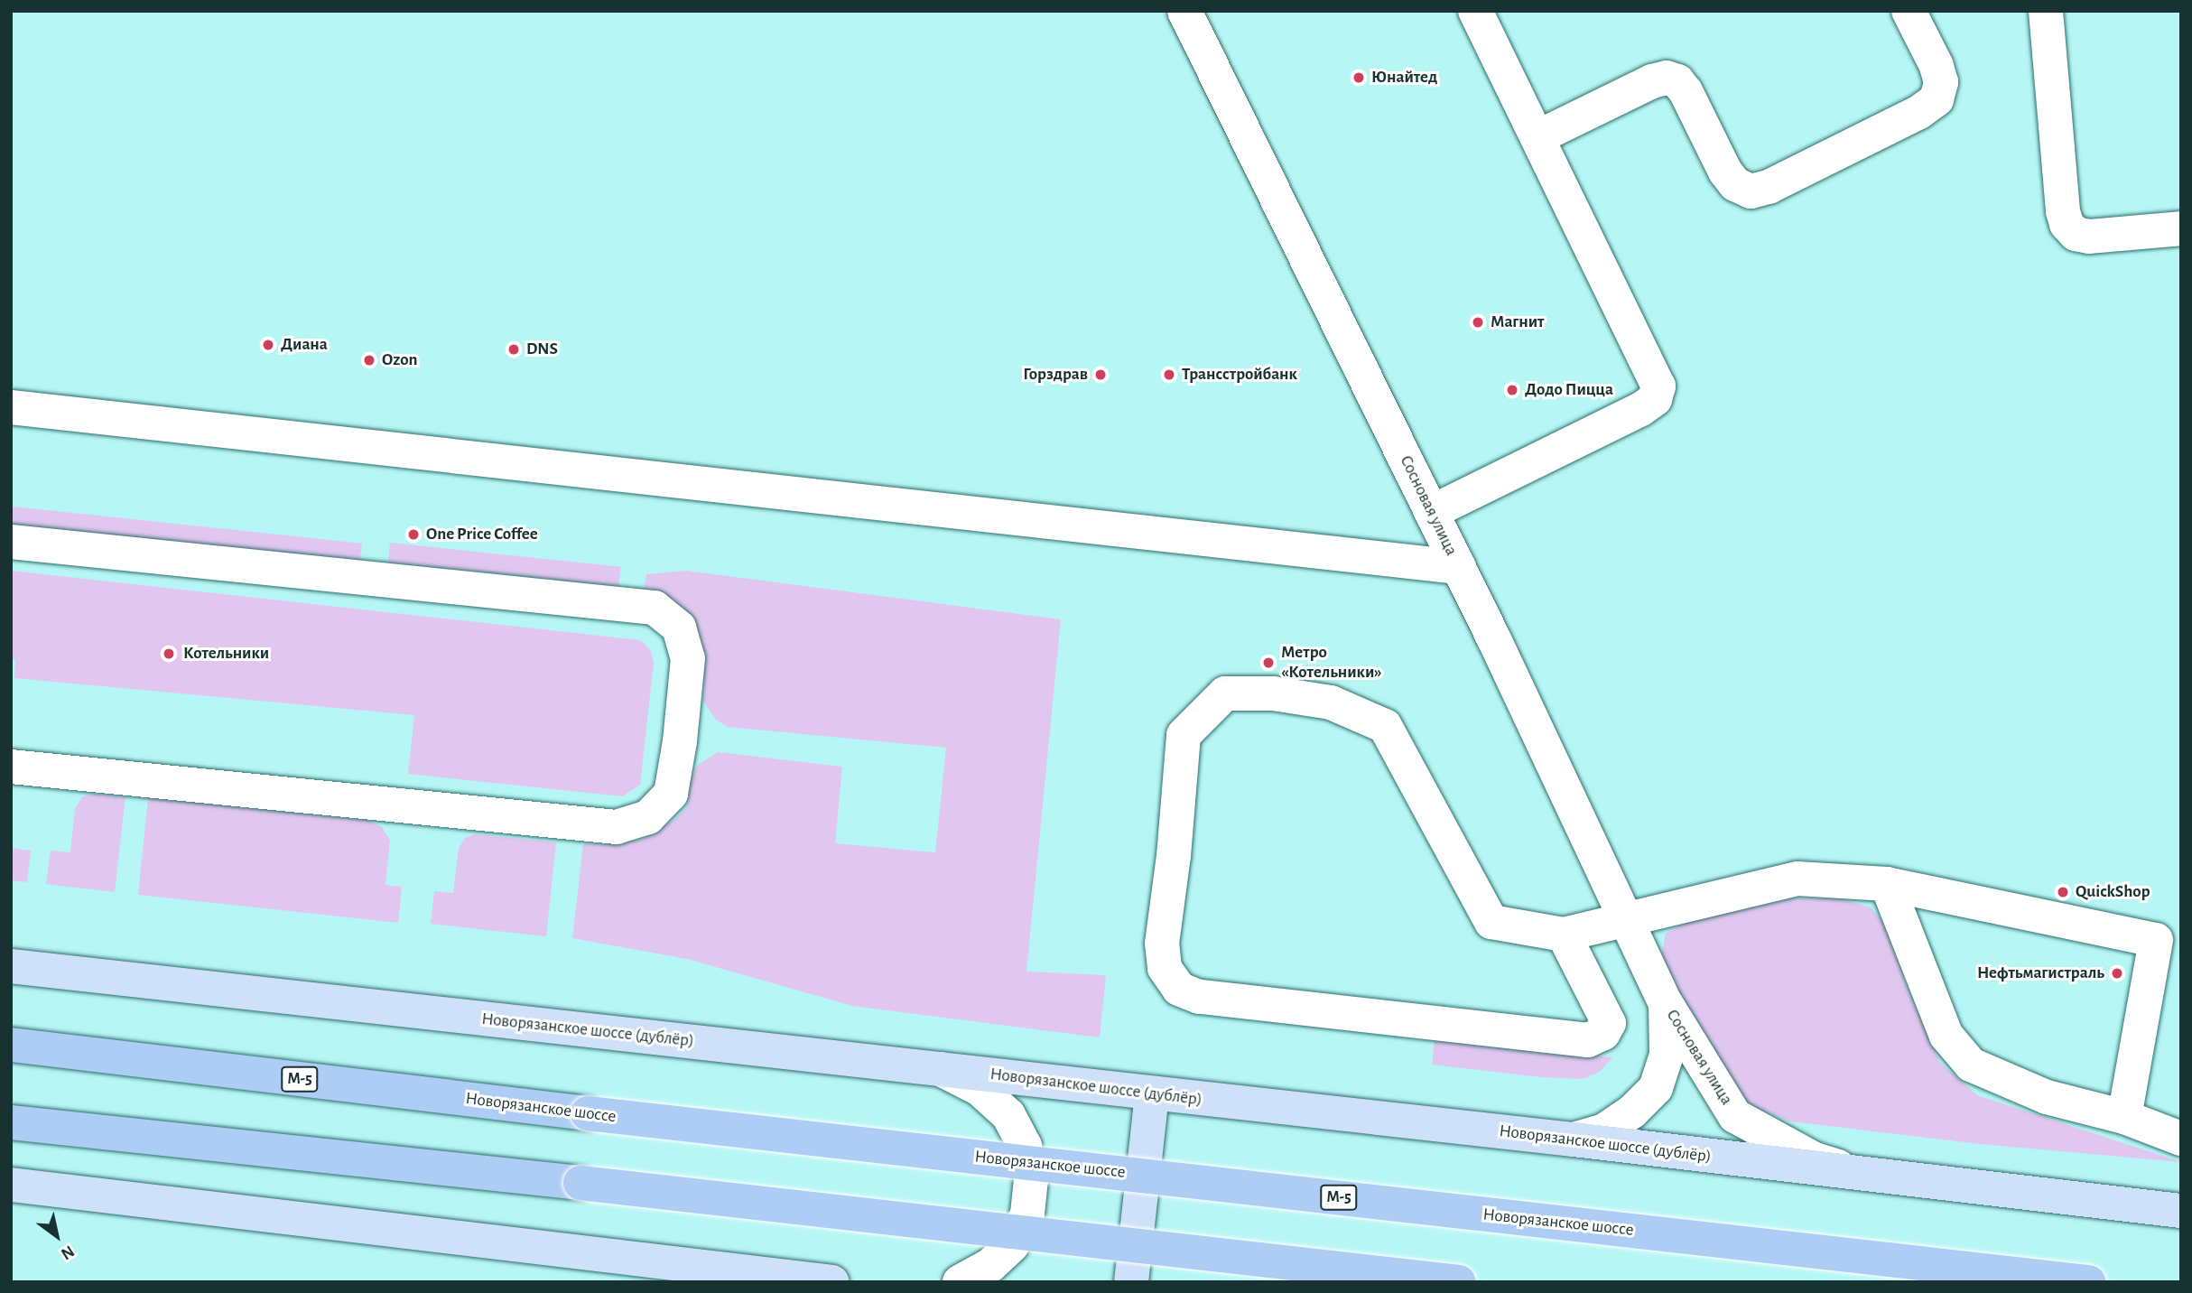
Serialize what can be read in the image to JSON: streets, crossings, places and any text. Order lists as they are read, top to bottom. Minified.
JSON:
{"streets":{"highway":["М-5","Новорязанское шоссе"],"main road":["Новорязанское шоссе (дублёр)"],"street":["Сосновая улица"]},"crossings":[["Сосновая улица","Новорязанское шоссе (дублёр)"]],"places":["Юнайтед","Магнит","Диана","DNS","Ozon","Горздрав","Трансстройбанк","Додо Пицца","One Price Coffee","Котельники","Метро «Котельники»","QuickShop","Нефтьмагистраль"],"north":"bottom right"}
